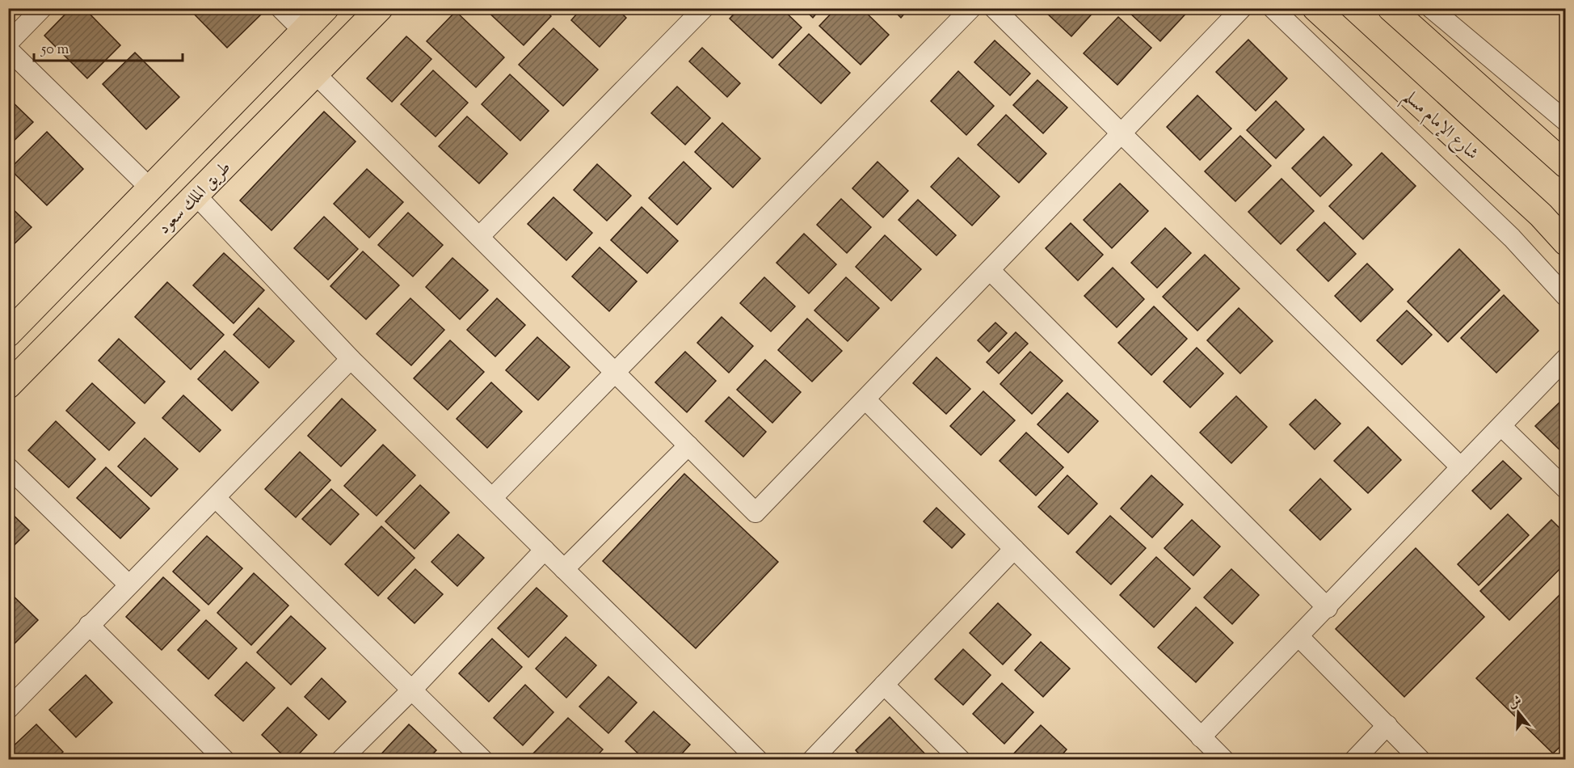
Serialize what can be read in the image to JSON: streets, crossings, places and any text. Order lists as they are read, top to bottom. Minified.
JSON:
{"streets":{"main road":["شارع الإمام مسلم","طريق الملك سعود"]},"scale_bar":"50 m","north":"top"}
